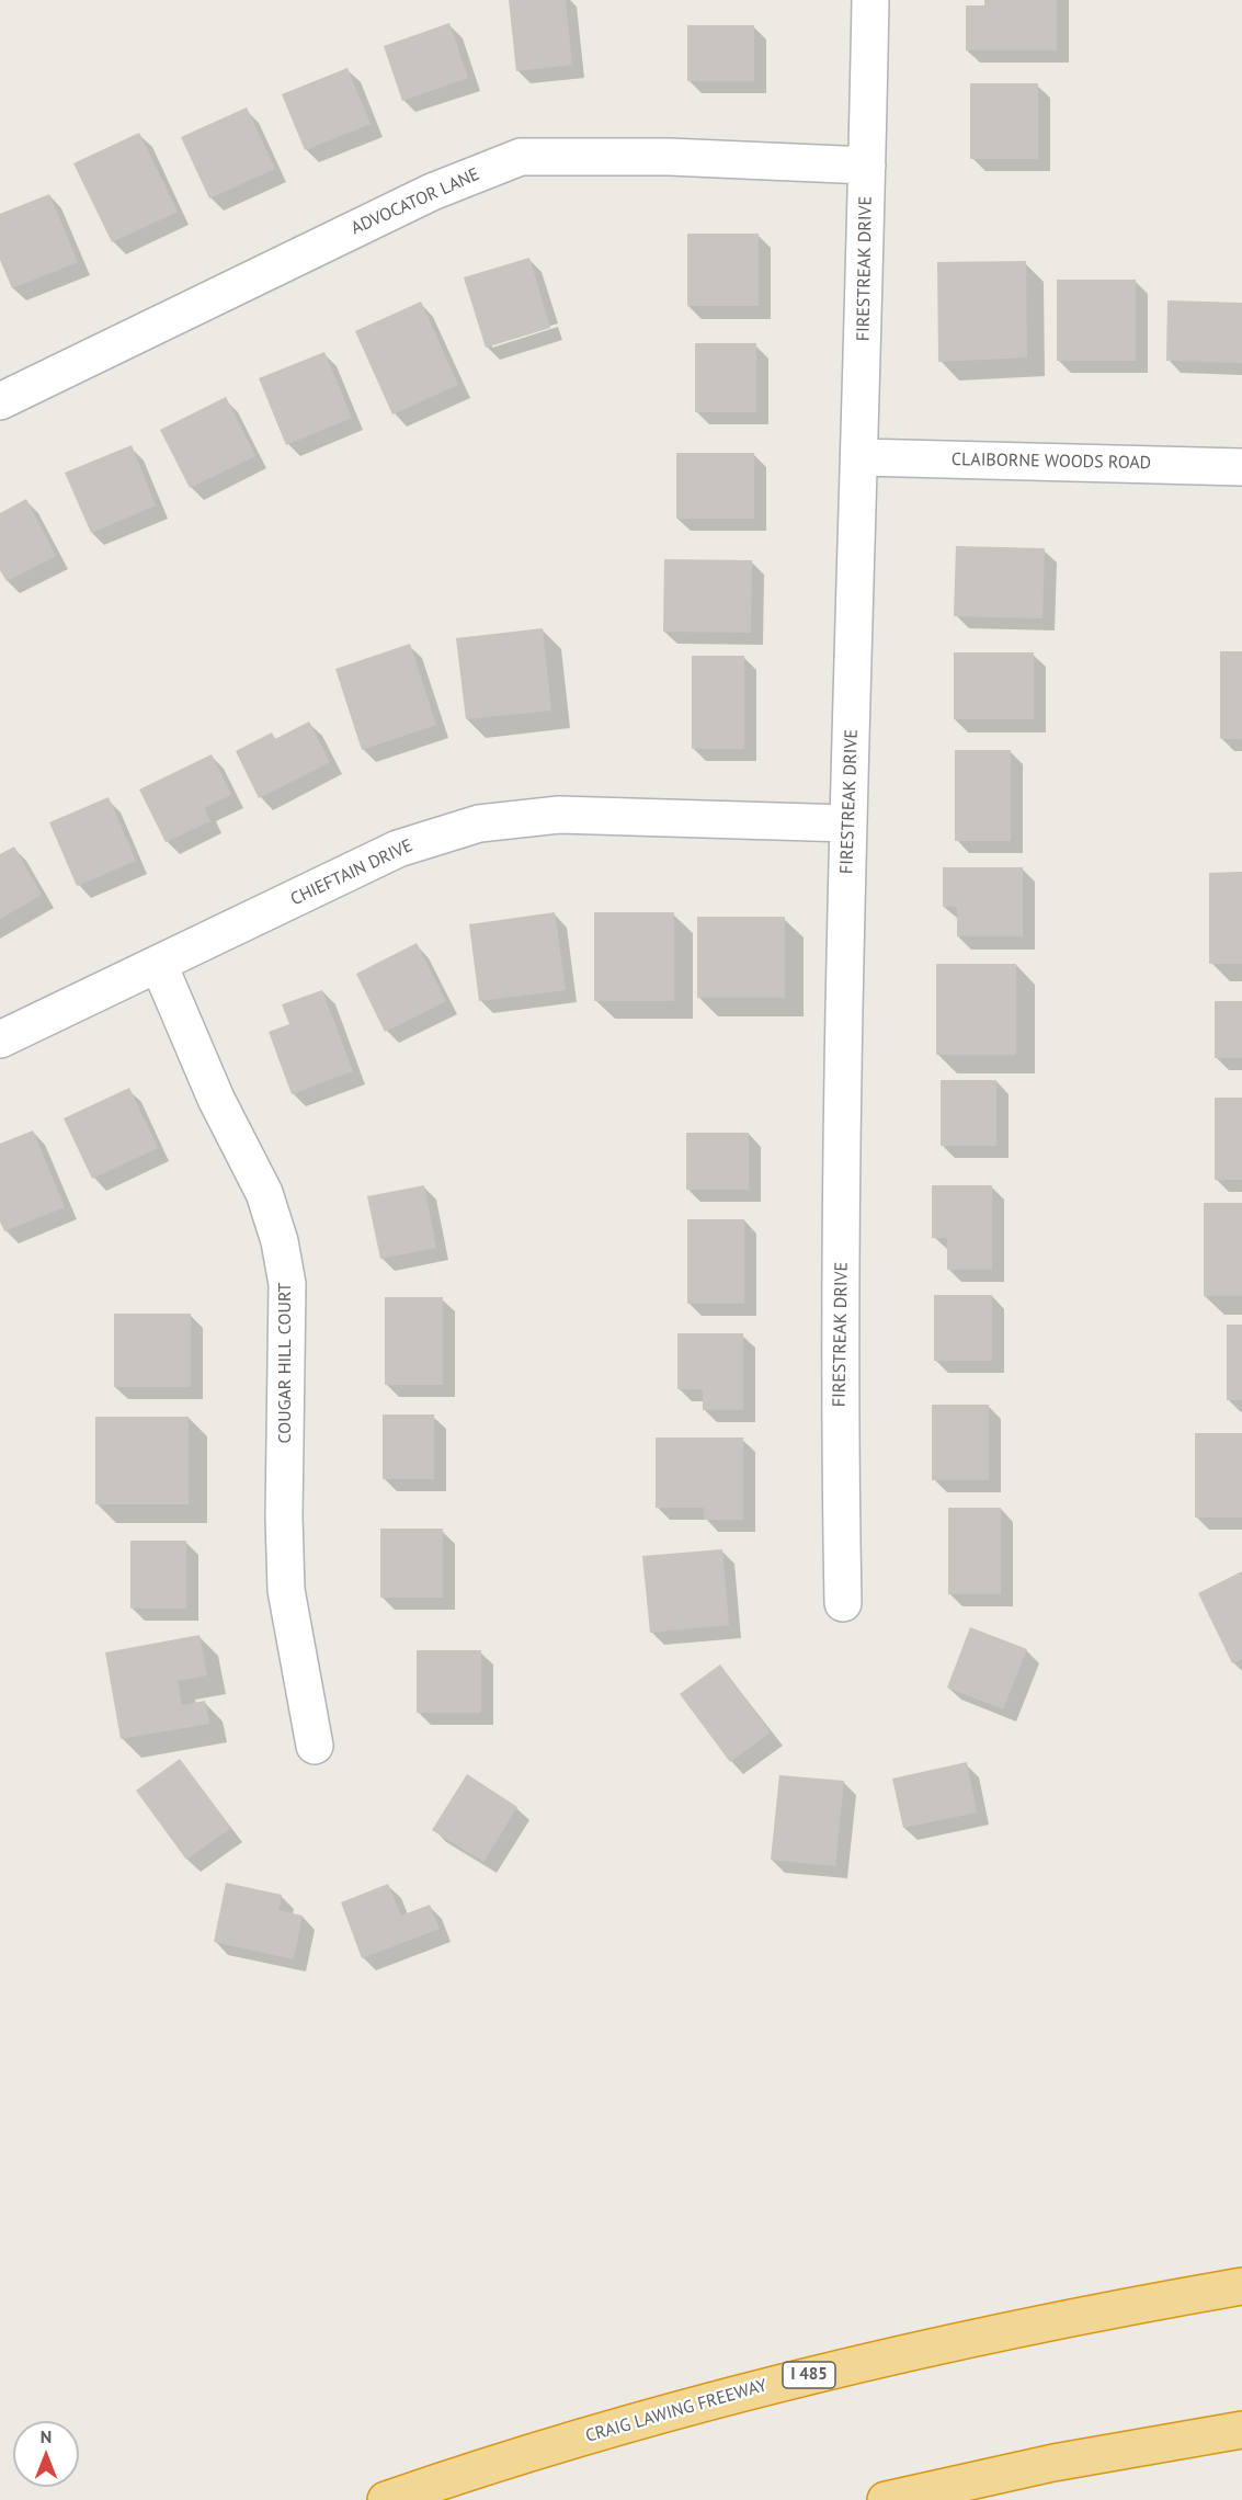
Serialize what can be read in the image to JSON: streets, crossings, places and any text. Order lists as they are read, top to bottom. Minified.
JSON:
{"streets":{"highway":["I 485","CRAIG LAWING FREEWAY"],"street":["ADVOCATOR LANE","FIRESTREAK DRIVE","CLAIBORNE WOODS ROAD","CHIEFTAIN DRIVE","COUGAR HILL COURT"]},"crossings":[["ADVOCATOR LANE","FIRESTREAK DRIVE"],["FIRESTREAK DRIVE","CLAIBORNE WOODS ROAD"],["FIRESTREAK DRIVE","CHIEFTAIN DRIVE"],["CHIEFTAIN DRIVE","COUGAR HILL COURT"]],"north":"top"}
